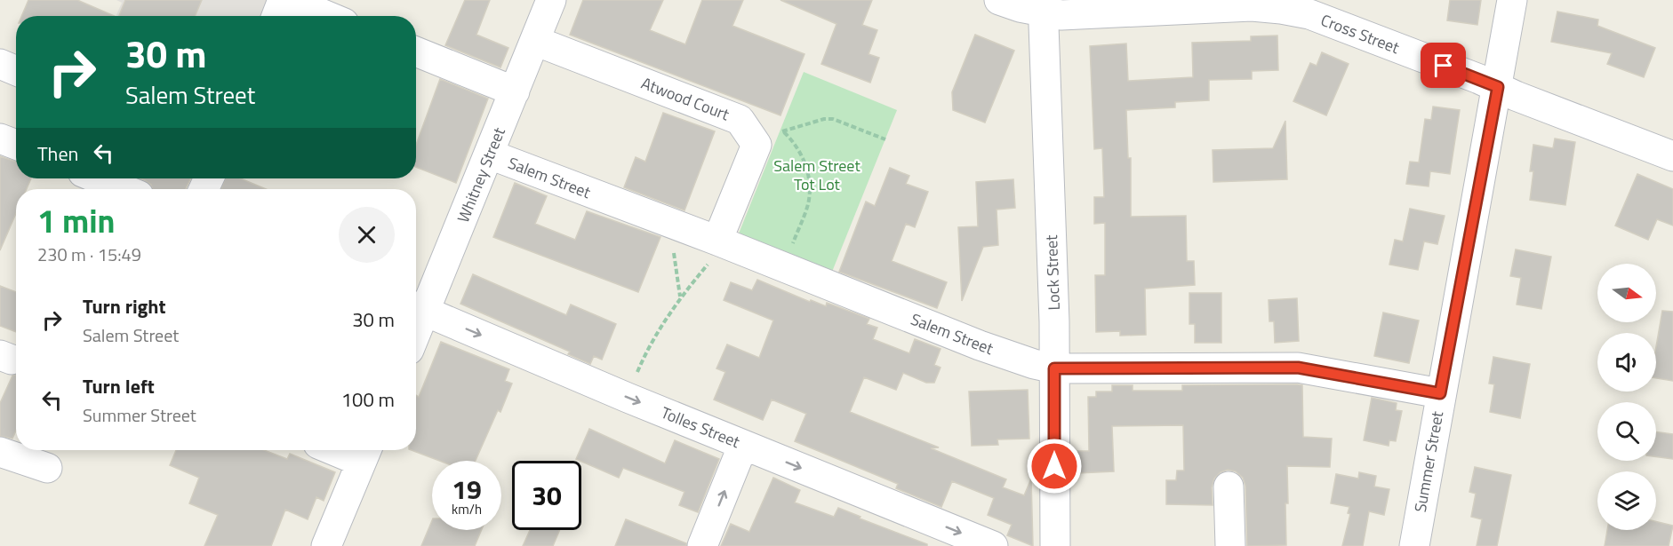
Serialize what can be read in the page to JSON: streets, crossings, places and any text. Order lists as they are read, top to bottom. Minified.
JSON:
{"streets":{"street":["Cross Street","Atwood Court","Whitney Street","Salem Street","Lock Street","Tolles Street","Summer Street"]},"crossings":[["Cross Street","Lock Street"],["Cross Street","Summer Street"],["Atwood Court","Whitney Street"],["Atwood Court","Salem Street"],["Whitney Street","Salem Street"],["Whitney Street","Tolles Street"],["Salem Street","Lock Street"],["Salem Street","Summer Street"]],"one_way":["Tolles Street"],"parks":["Salem Street Tot Lot"],"north":"right","page":{"turn":["30 m","Salem Street"],"then":"Then","heading":["1 min","230 m · 15:49"],"list":[{"name":"Turn right","note":"Salem Street","value":"30 m"},{"name":"Turn left","note":"Summer Street","value":"100 m"}],"speed":"19 km/h","limit":"30"}}
